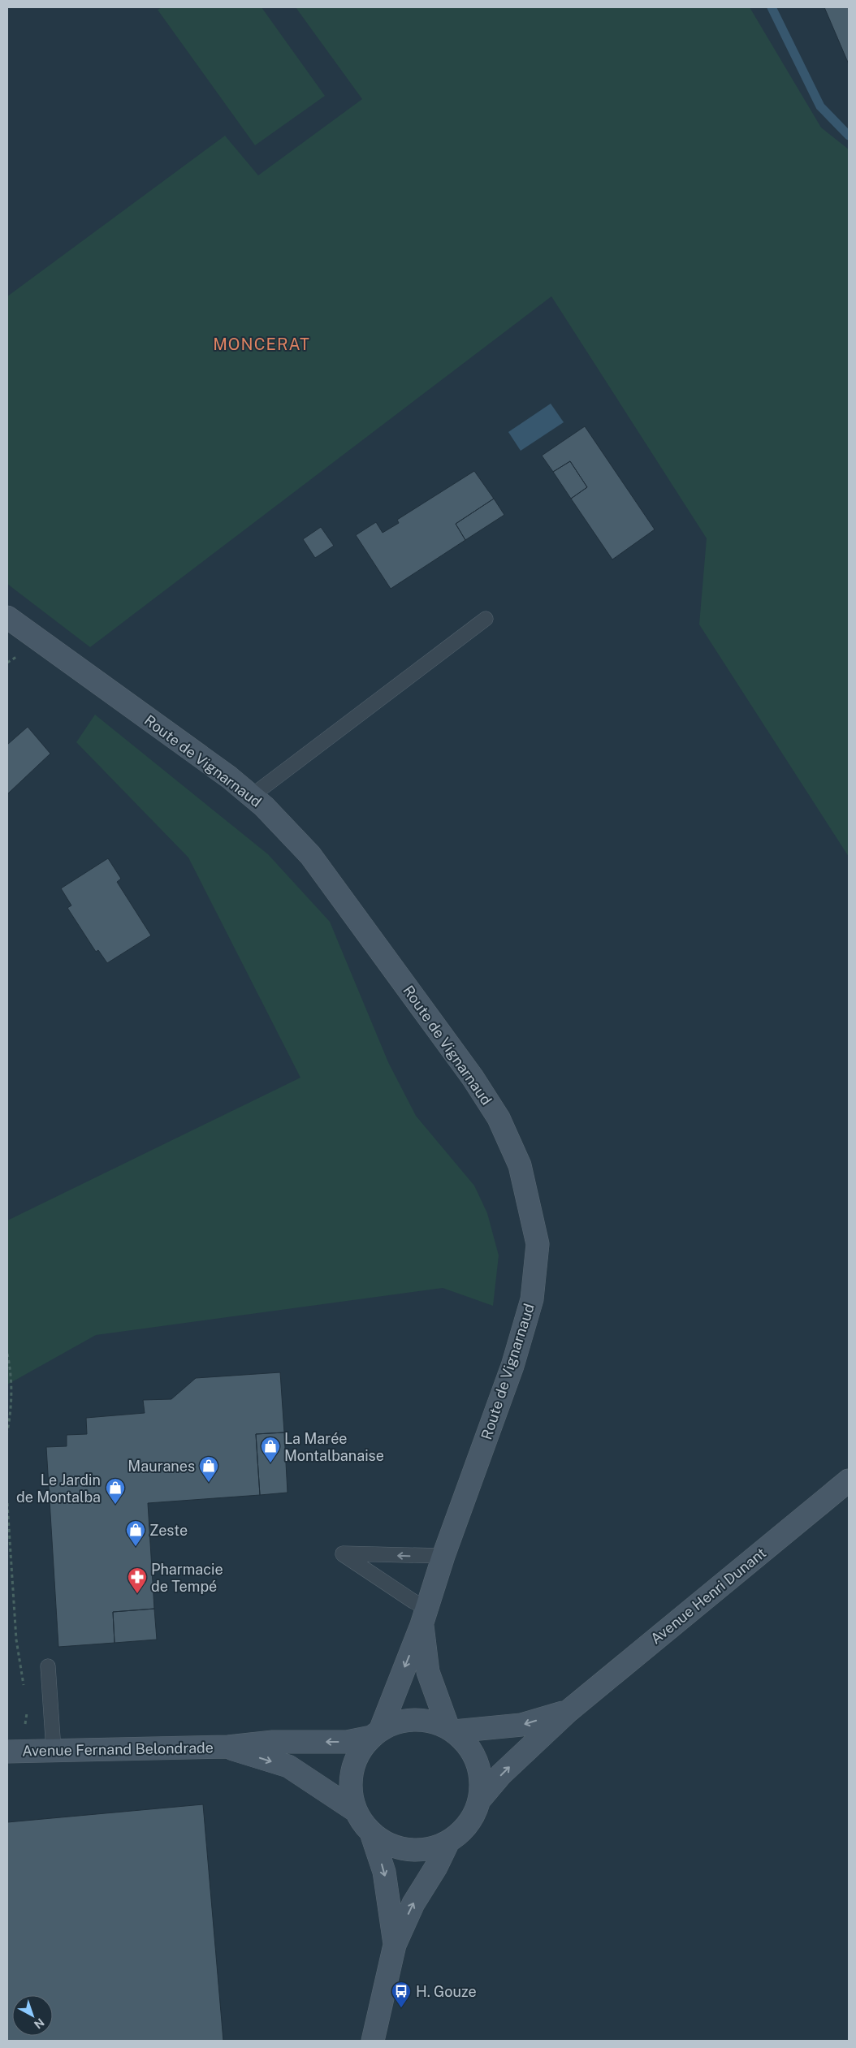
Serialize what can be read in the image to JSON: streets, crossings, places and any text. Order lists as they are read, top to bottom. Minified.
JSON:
{"streets":{"street":["Route de Vignarnaud","Avenue Henri Dunant","Avenue Fernand Belondrade"]},"crossings":[["Route de Vignarnaud","Avenue Henri Dunant"],["Route de Vignarnaud","Avenue Fernand Belondrade"],["Avenue Henri Dunant","Avenue Fernand Belondrade"]],"districts":["MONCERAT"],"places":{"shop":["La Marée Montalbanaise","Mauranes","Le Jardin de Montalba","Zeste"],"pharmacy":["Pharmacie de Tempé"],"bus stop":["H. Gouze"]},"north":"bottom right"}
